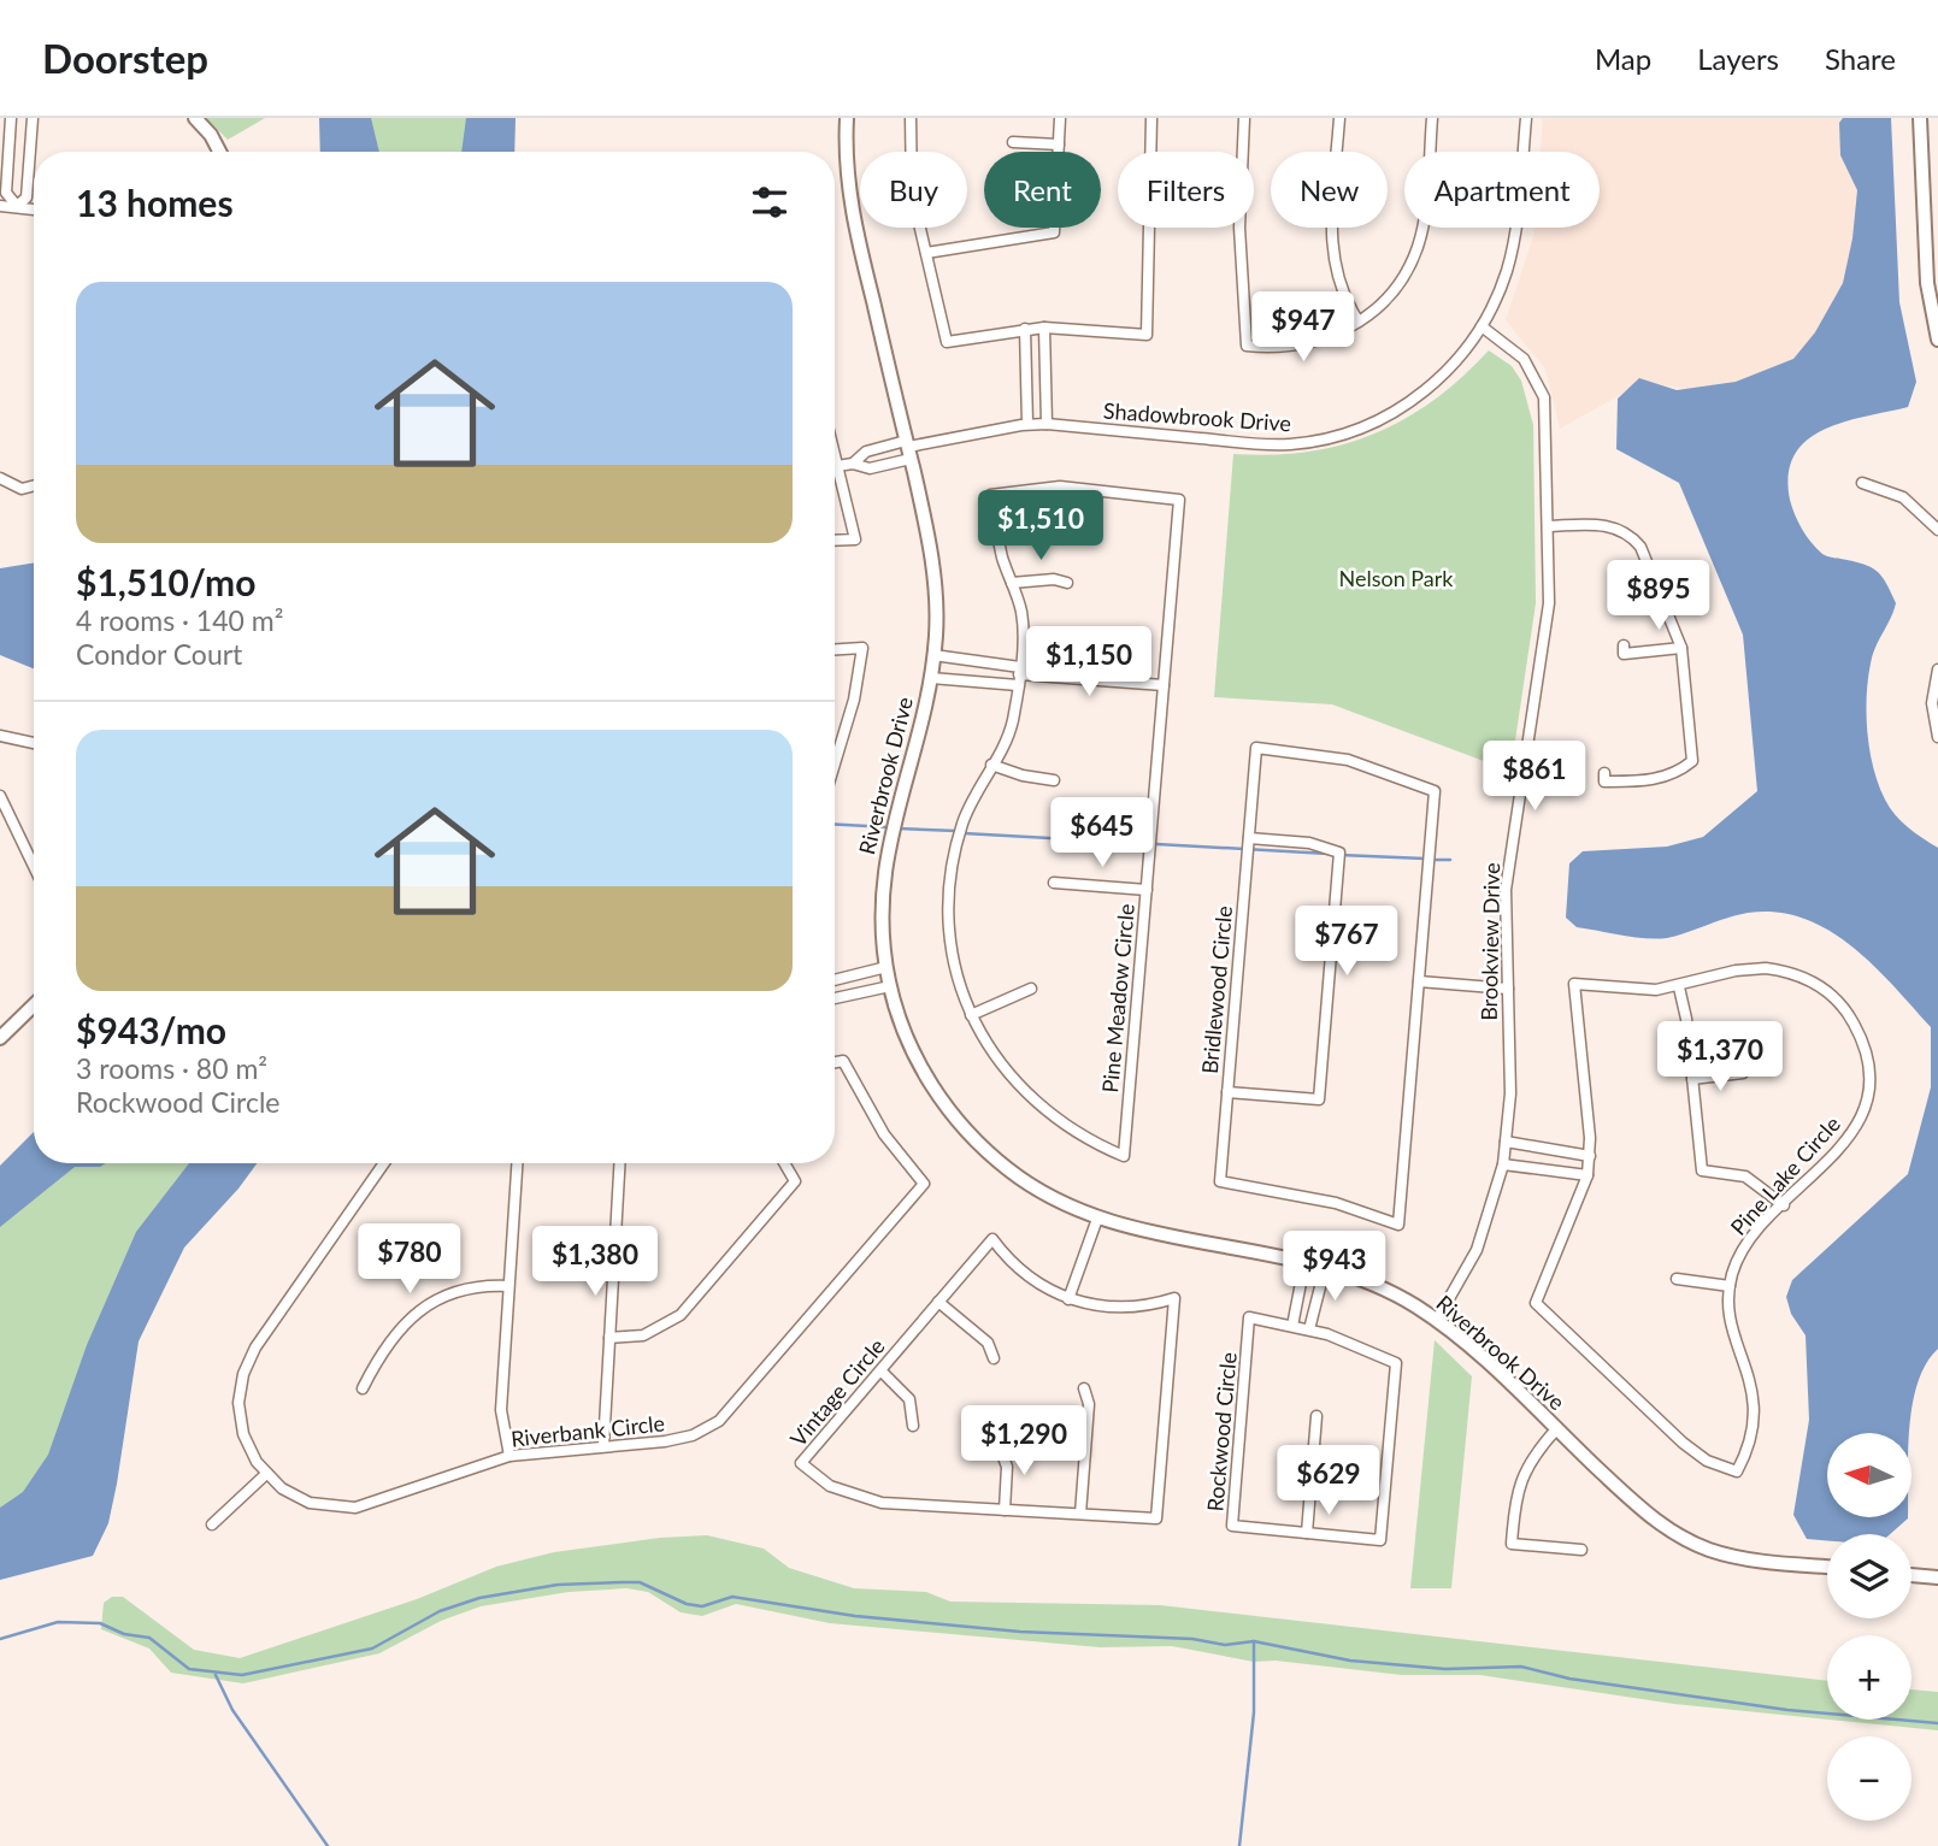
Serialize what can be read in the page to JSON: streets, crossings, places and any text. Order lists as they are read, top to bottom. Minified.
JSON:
{"streets":{"street":["Shadowbrook Drive","Riverbrook Drive","Brookview Drive","Bridlewood Circle","Pine Meadow Circle","Pine Lake Circle","Vintage Circle","Riverbank Circle","Rockwood Circle"]},"crossings":[["Shadowbrook Drive","Riverbrook Drive"],["Shadowbrook Drive","Brookview Drive"],["Riverbrook Drive","Brookview Drive"]],"parks":["Nelson Park"],"north":"left","page":{"header":"Doorstep","nav":["Map","Layers","Share"],"chip":["Buy","Rent","Filters","New","Apartment"],"heading":"13 homes","list":[{"name":"$1,510/mo","note":"4 rooms · 140 m² · Condor Court"},{"name":"$943/mo","note":"3 rooms · 80 m² · Rockwood Circle"}],"price":["$947","$1,510","$895","$1,150","$861","$645","$767","$1,370","$780","$1,380","$943","$1,290","$629"],"map_buttons":["+","−"]}}
